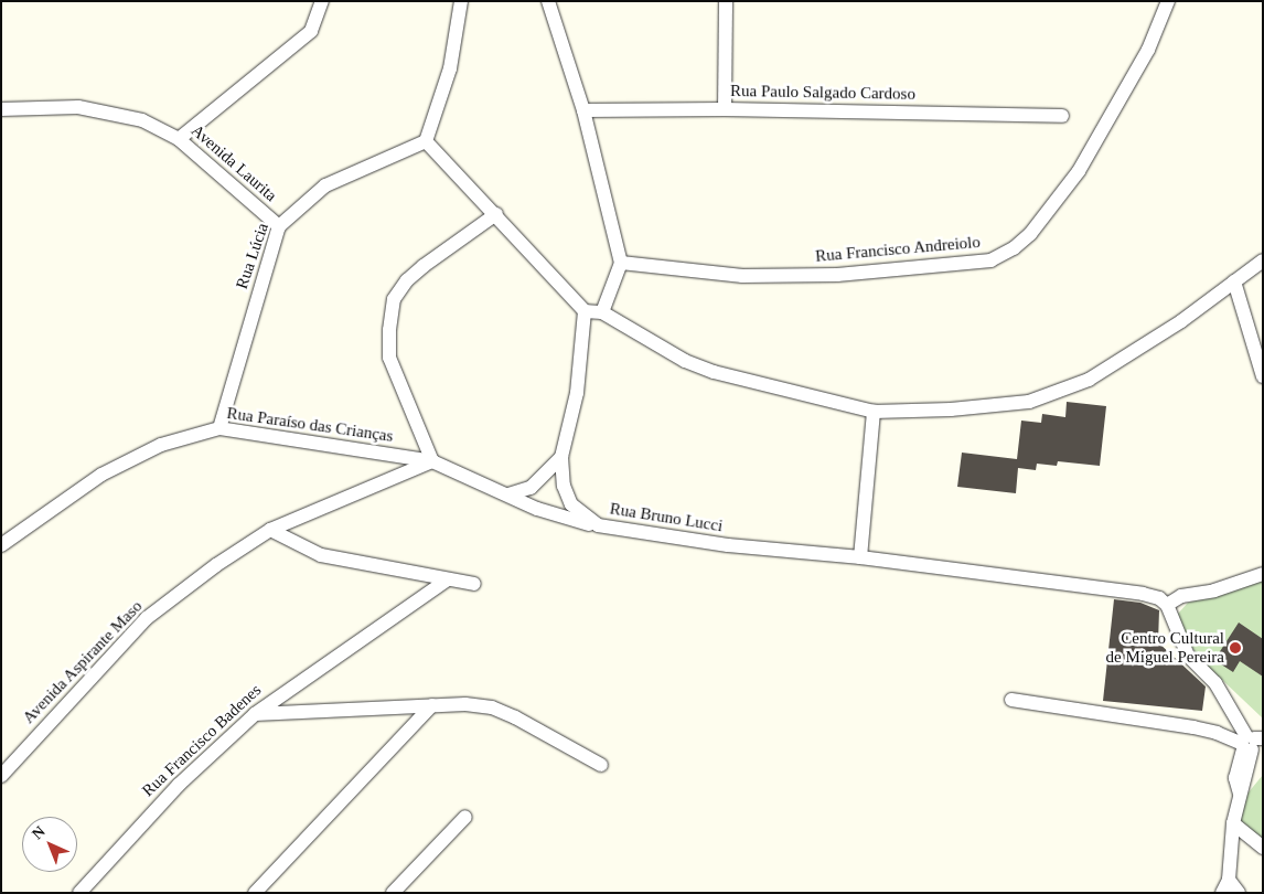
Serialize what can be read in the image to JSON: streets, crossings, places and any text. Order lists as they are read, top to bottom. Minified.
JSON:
{"streets":{"street":["Rua Paulo Salgado Cardoso","Avenida Laurita","Rua Francisco Andreiolo","Rua Lúcia","Rua Paraíso das Crianças","Rua Bruno Lucci","Avenida Aspirante Maso","Rua Francisco Badenes"]},"crossings":[["Avenida Laurita","Rua Lúcia"],["Rua Lúcia","Rua Paraíso das Crianças"],["Rua Paraíso das Crianças","Rua Bruno Lucci"],["Rua Paraíso das Crianças","Avenida Aspirante Maso"]],"places":["Centro Cultural de Miguel Pereira"],"north":"top left"}
